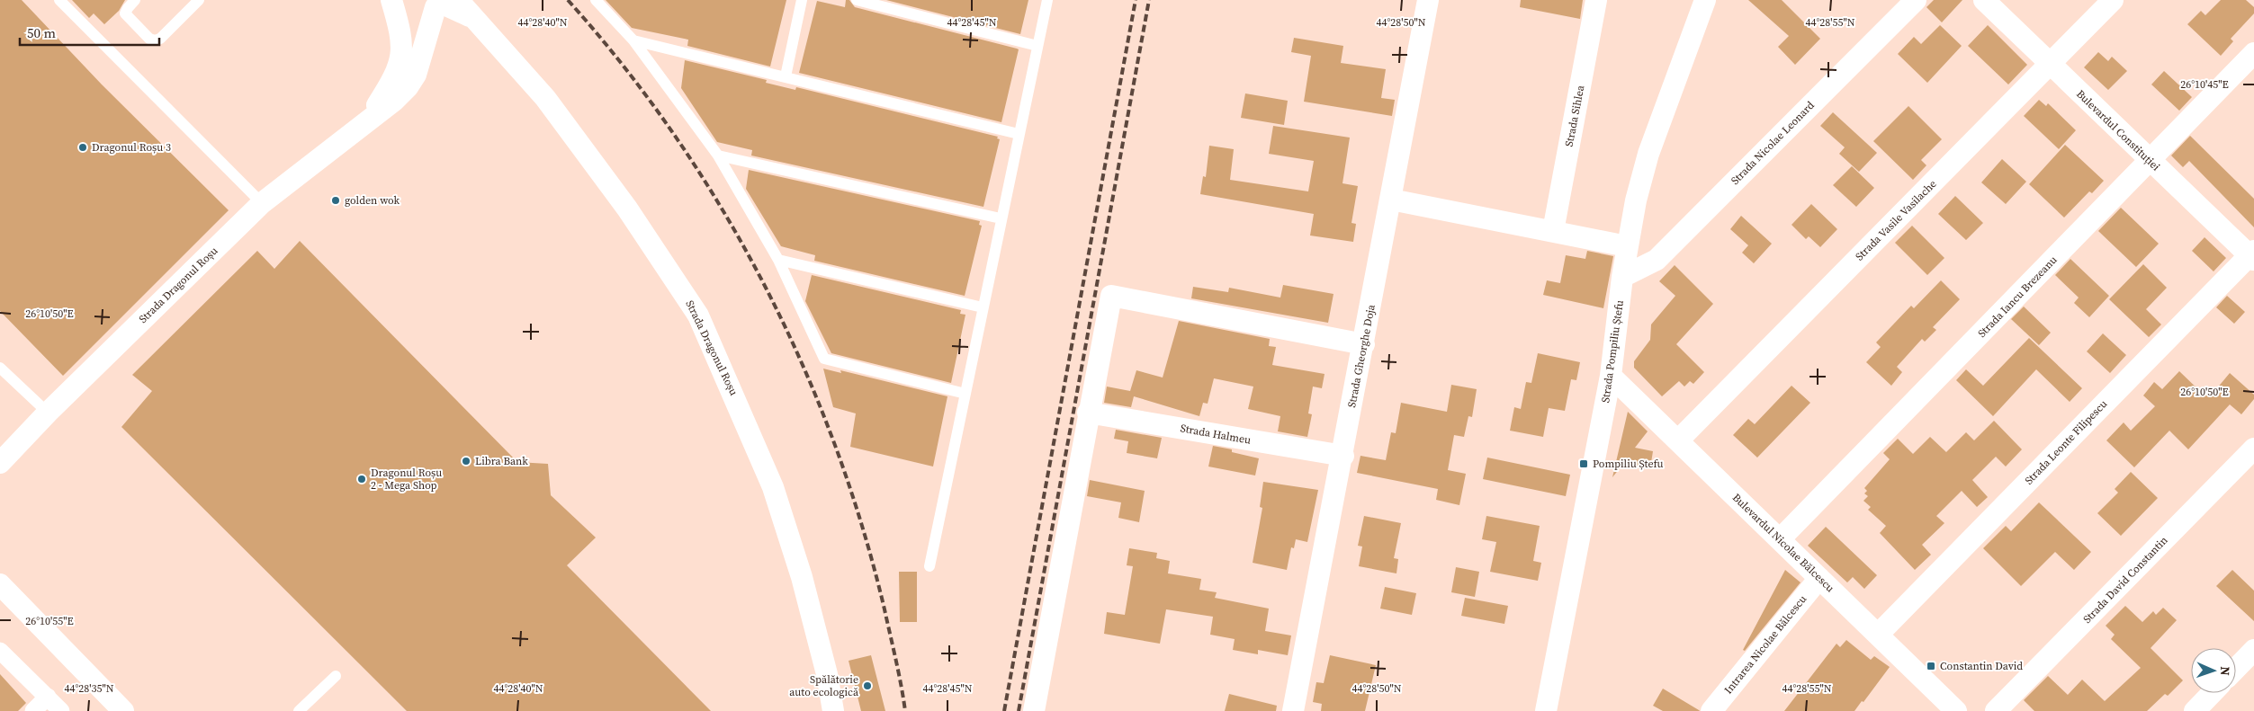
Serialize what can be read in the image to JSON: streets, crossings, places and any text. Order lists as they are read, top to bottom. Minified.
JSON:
{"streets":{"street":["Strada Sihlea","Bulevardul Constituției","Strada Nicolae Leonard","Strada Vasile Vasilache","Strada Dragonul Roșu","Strada Iancu Brezeanu","Strada Pompiliu Ștefu","Strada Gheorghe Doja","Strada Halmeu","Strada Leonte Filipescu","Bulevardul Nicolae Bălcescu","Strada David Constantin","Intrarea Nicolae Bălcescu"]},"crossings":[["Bulevardul Constituției","Strada Vasile Vasilache"],["Bulevardul Constituției","Strada Iancu Brezeanu"],["Bulevardul Constituției","Strada Leonte Filipescu"],["Strada Nicolae Leonard","Strada Pompiliu Ștefu"],["Strada Vasile Vasilache","Bulevardul Nicolae Bălcescu"],["Strada Iancu Brezeanu","Bulevardul Nicolae Bălcescu"],["Strada Pompiliu Ștefu","Bulevardul Nicolae Bălcescu"],["Strada Gheorghe Doja","Strada Halmeu"],["Strada Leonte Filipescu","Bulevardul Nicolae Bălcescu"],["Bulevardul Nicolae Bălcescu","Intrarea Nicolae Bălcescu"]],"places":{"other":["Dragonul Roșu 3","golden wok","Libra Bank","Dragonul Roșu 2 - Mega Shop","Spălătorie auto ecologică"],"transit":["Pompiliu Ștefu","Constantin David"]},"scale_bar":"50 m","north":"right","coordinates":["44°28'40\"N","44°28'45\"N","44°28'50\"N","44°28'55\"N","26°10'45\"E","26°10'50\"E","26°10'55\"E","44°28'35\"N"]}
